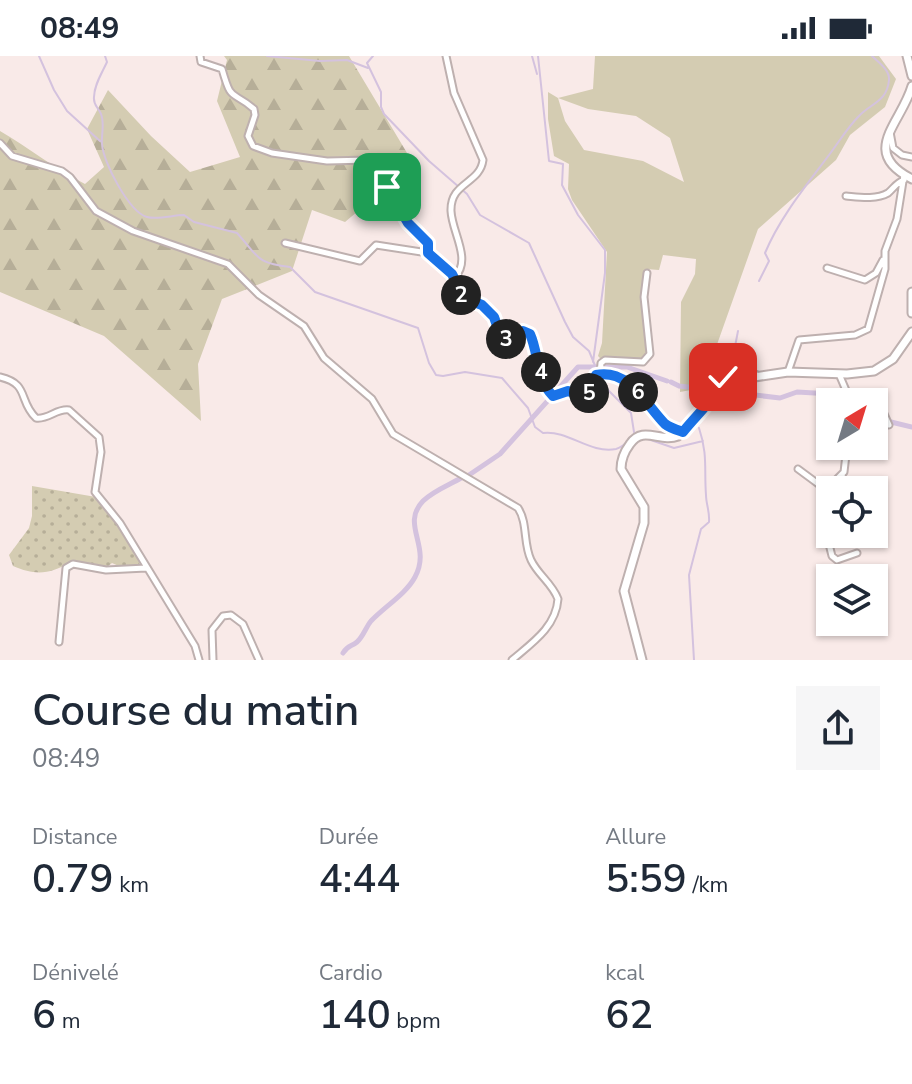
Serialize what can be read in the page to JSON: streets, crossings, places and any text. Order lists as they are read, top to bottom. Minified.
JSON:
{"north":"top right","page":{"status":"08:49","pins":["2","3","4","6","5"],"heading":["Course du matin","08:49"],"stats":[["Distance","0.79 km"],["Durée","4:44"],["Allure","5:59 /km"],["Dénivelé","6 m"],["Cardio","140 bpm"],["kcal","62"]]}}
